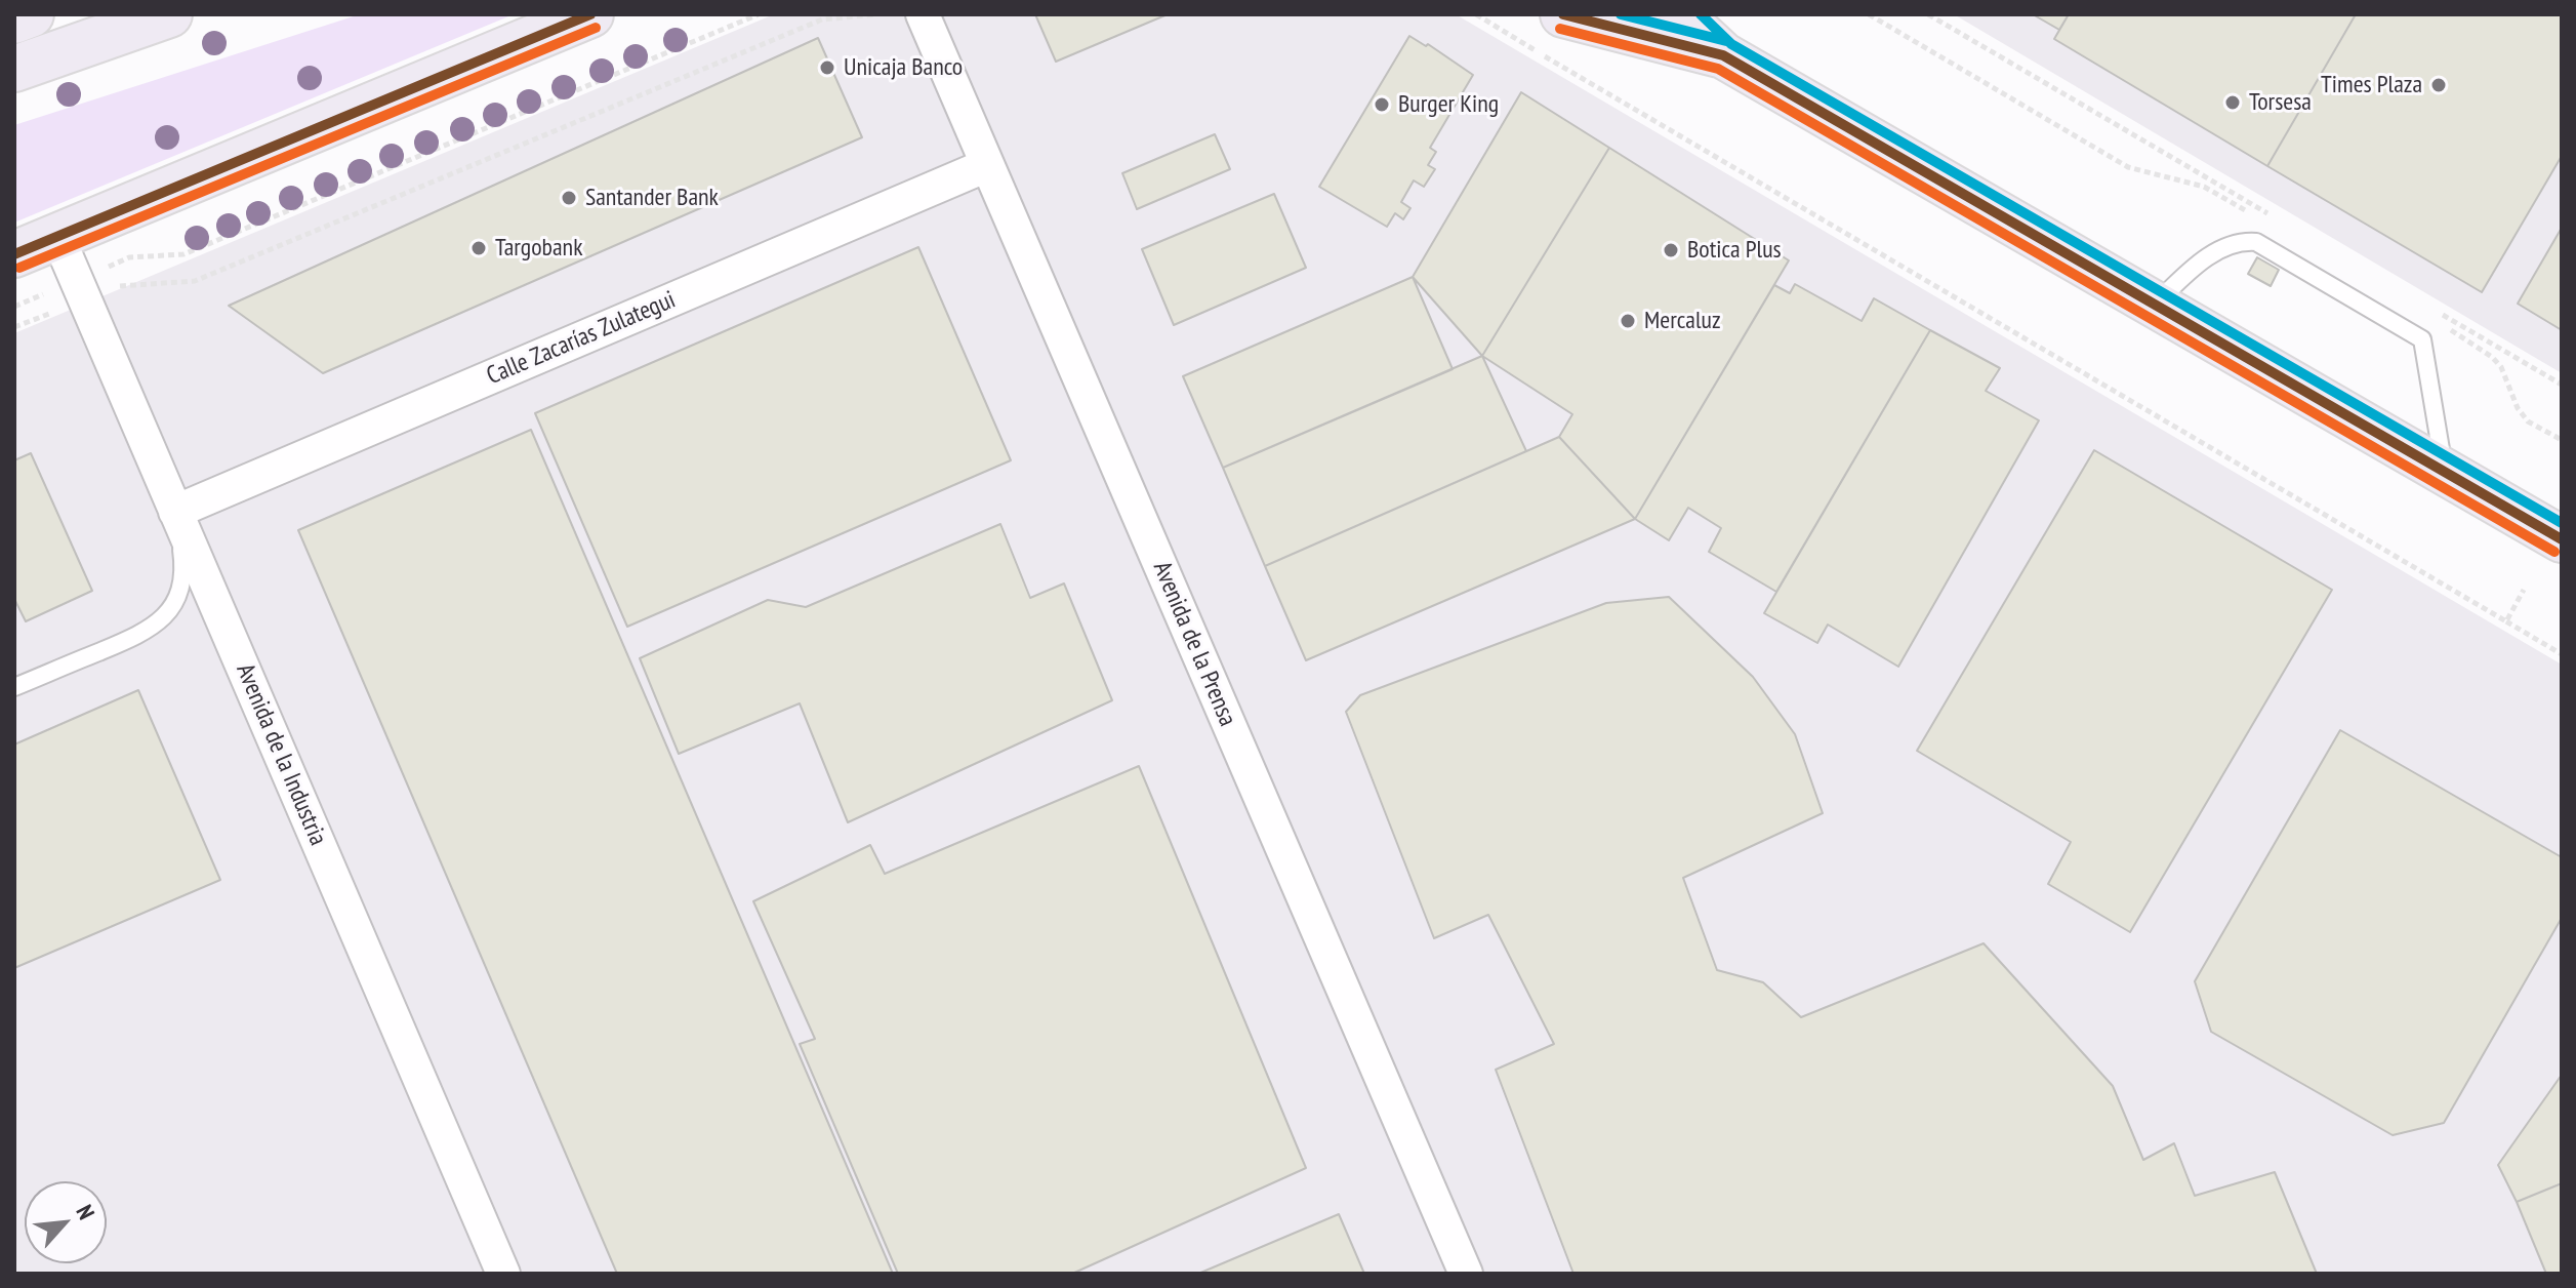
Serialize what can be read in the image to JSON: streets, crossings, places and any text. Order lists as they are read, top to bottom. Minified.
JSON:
{"streets":{"street":["Calle Zacarías Zulategui","Avenida de la Prensa","Avenida de la Industria"]},"crossings":[["Calle Zacarías Zulategui","Avenida de la Prensa"],["Calle Zacarías Zulategui","Avenida de la Industria"]],"places":["Unicaja Banco","Times Plaza","Torsesa","Burger King","Santander Bank","Targobank","Botica Plus","Mercaluz"],"north":"top right"}
